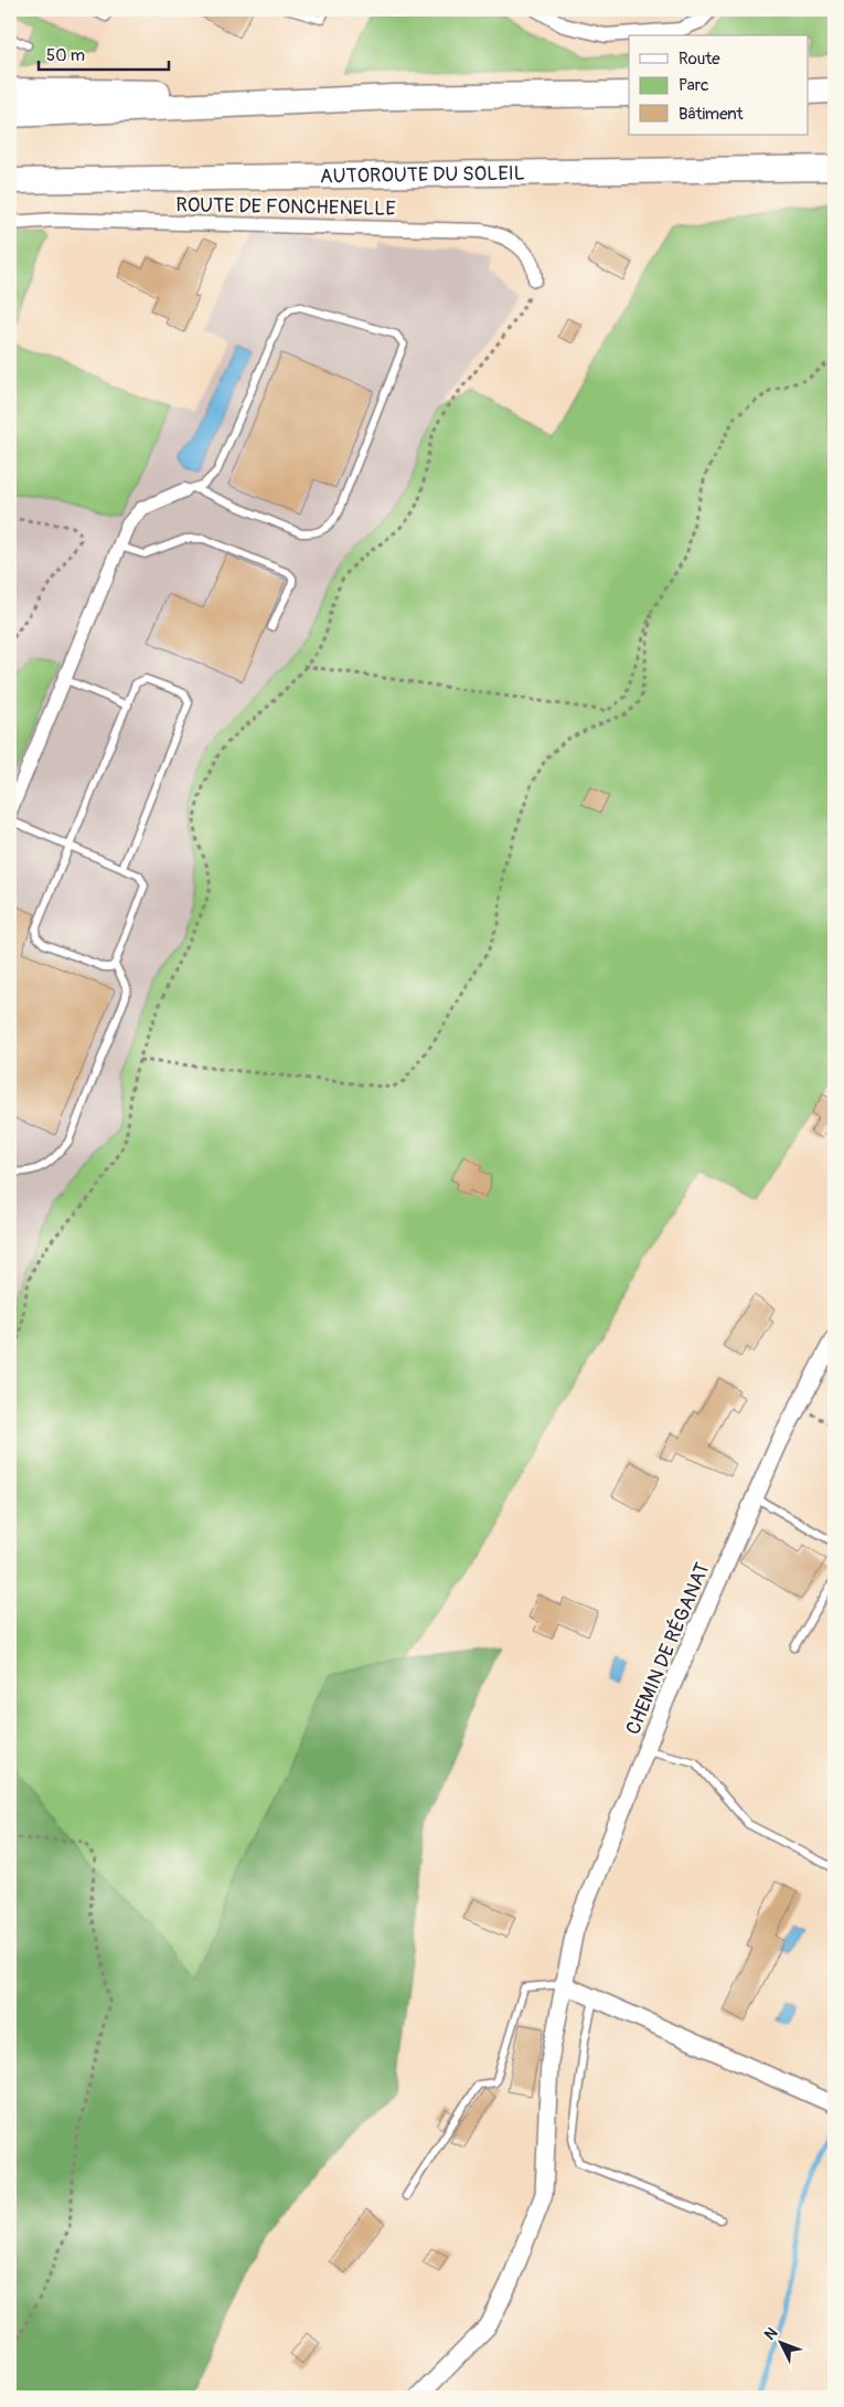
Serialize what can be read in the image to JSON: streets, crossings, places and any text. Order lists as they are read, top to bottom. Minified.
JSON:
{"streets":{"highway":["AUTOROUTE DU SOLEIL"],"street":["ROUTE DE FONCHENELLE","CHEMIN DE RÉGANAT"]},"legend":["Route","Parc","Bâtiment"],"scale_bar":"50 m","north":"top left"}
